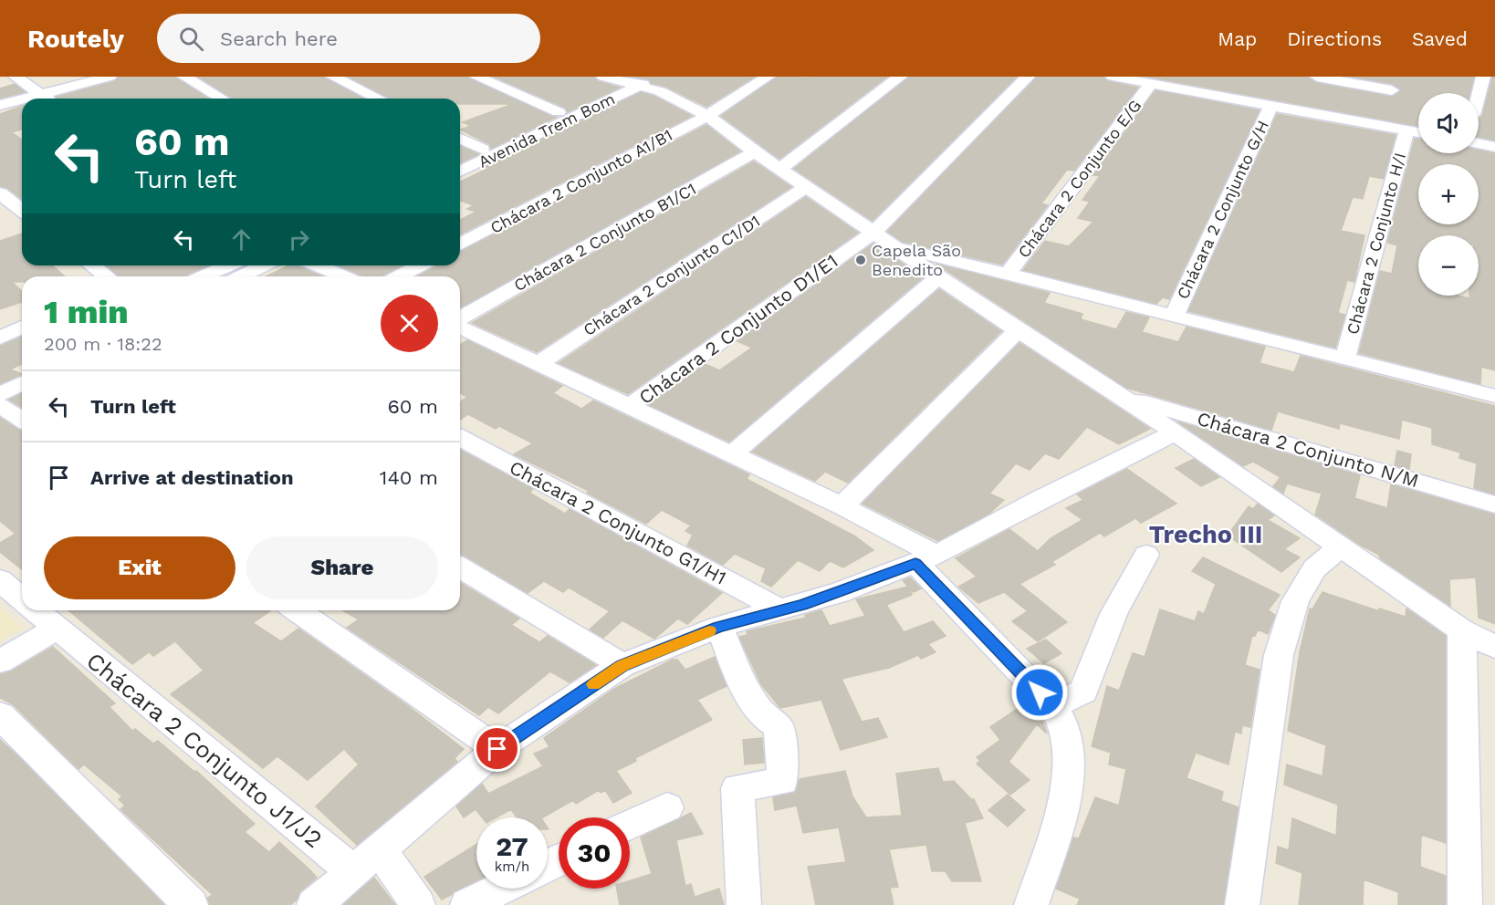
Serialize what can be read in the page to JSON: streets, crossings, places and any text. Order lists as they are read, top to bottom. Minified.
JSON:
{"streets":{"street":["Avenida Trem Bom","Chácara 2 Conjunto E/G","Chácara 2 Conjunto A1/B1","Chácara 2 Conjunto G/H","Chácara 2 Conjunto B1/C1","Chácara 2 Conjunto H/I","Chácara 2 Conjunto C1/D1","Chácara 2 Conjunto D1/E1","Chácara 2 Conjunto N/M","Chácara 2 Conjunto G1/H1","Chácara 2 Conjunto J1/J2"]},"districts":["Trecho III"],"places":["Capela São Benedito"],"page":{"header":"Routely","search":"Search here","nav":["Map","Directions","Saved"],"map_buttons":["+","−"],"turn":["60 m","Turn left"],"heading":["1 min","200 m · 18:22"],"list":[{"name":"Turn left","value":"60 m"},{"name":"Arrive at destination","value":"140 m"}],"buttons":["Exit","Share"],"speed":"27 km/h","limit":"30"}}
